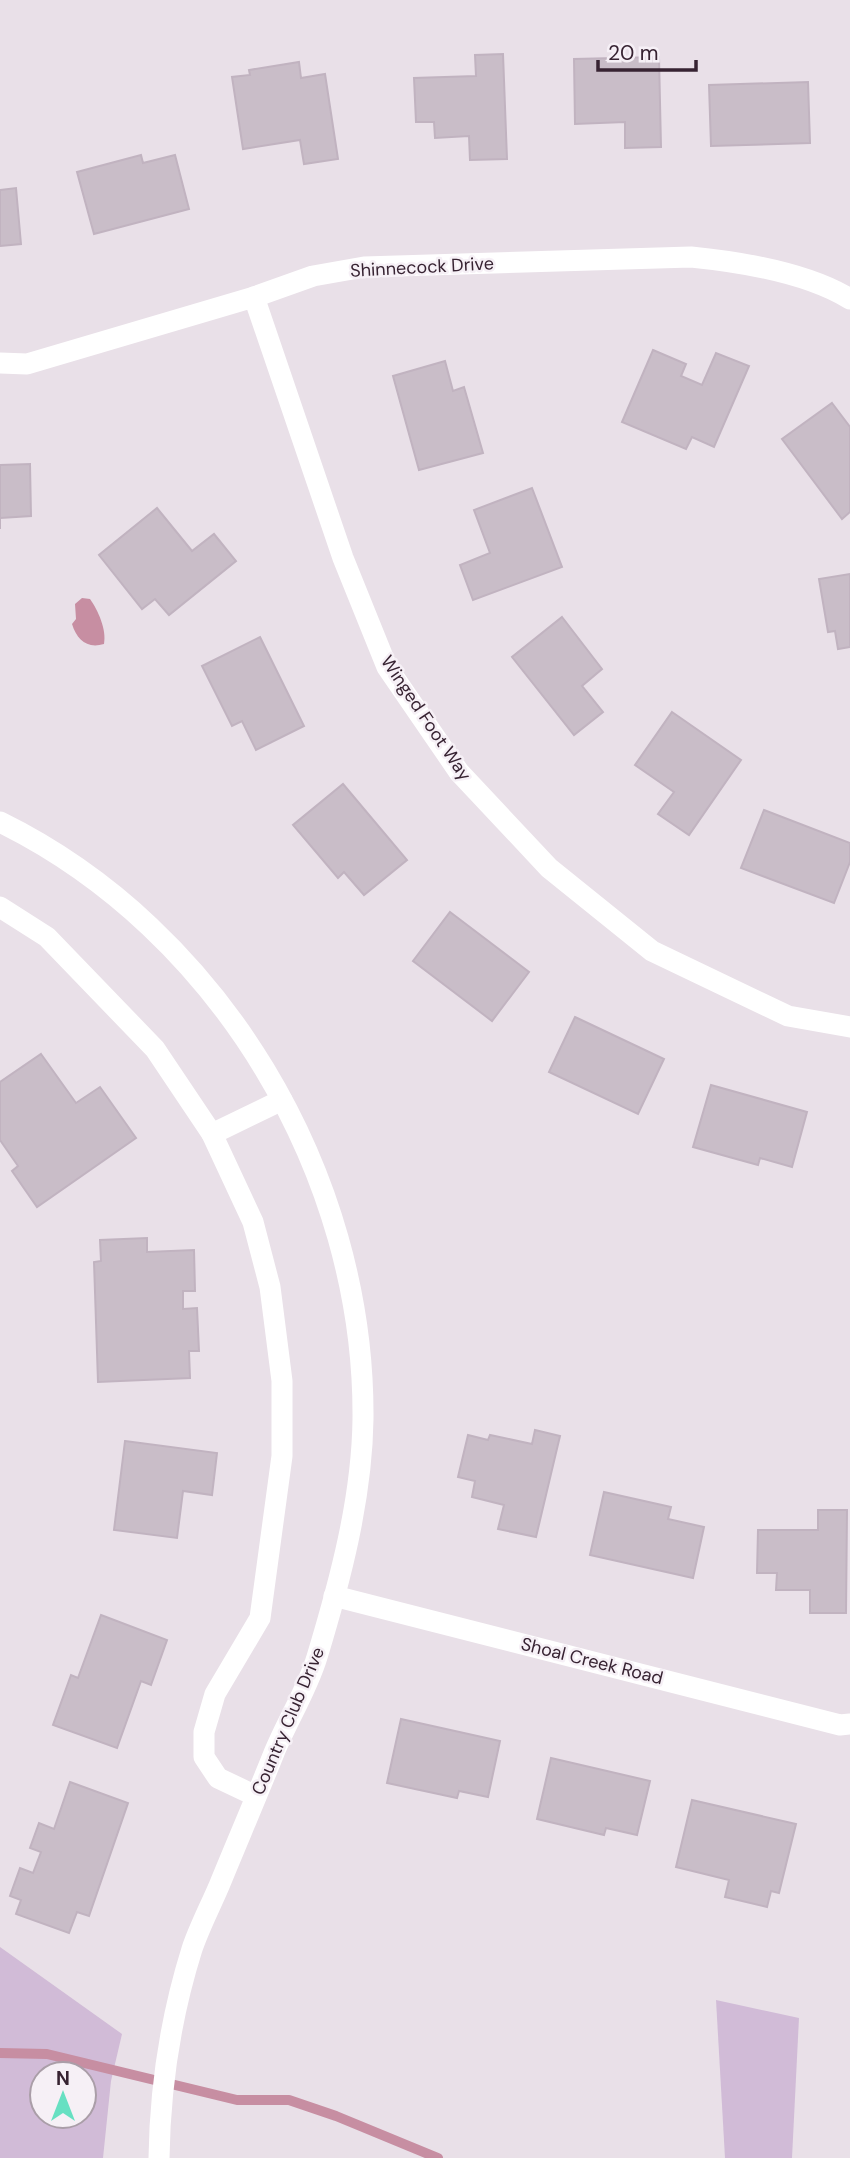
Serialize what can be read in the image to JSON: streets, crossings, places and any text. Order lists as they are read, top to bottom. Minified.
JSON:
{"streets":{"street":["Shinnecock Drive","Winged Foot Way","Shoal Creek Road","Country Club Drive"]},"crossings":[["Shinnecock Drive","Winged Foot Way"],["Shoal Creek Road","Country Club Drive"]],"scale_bar":"20 m","north":"top"}
